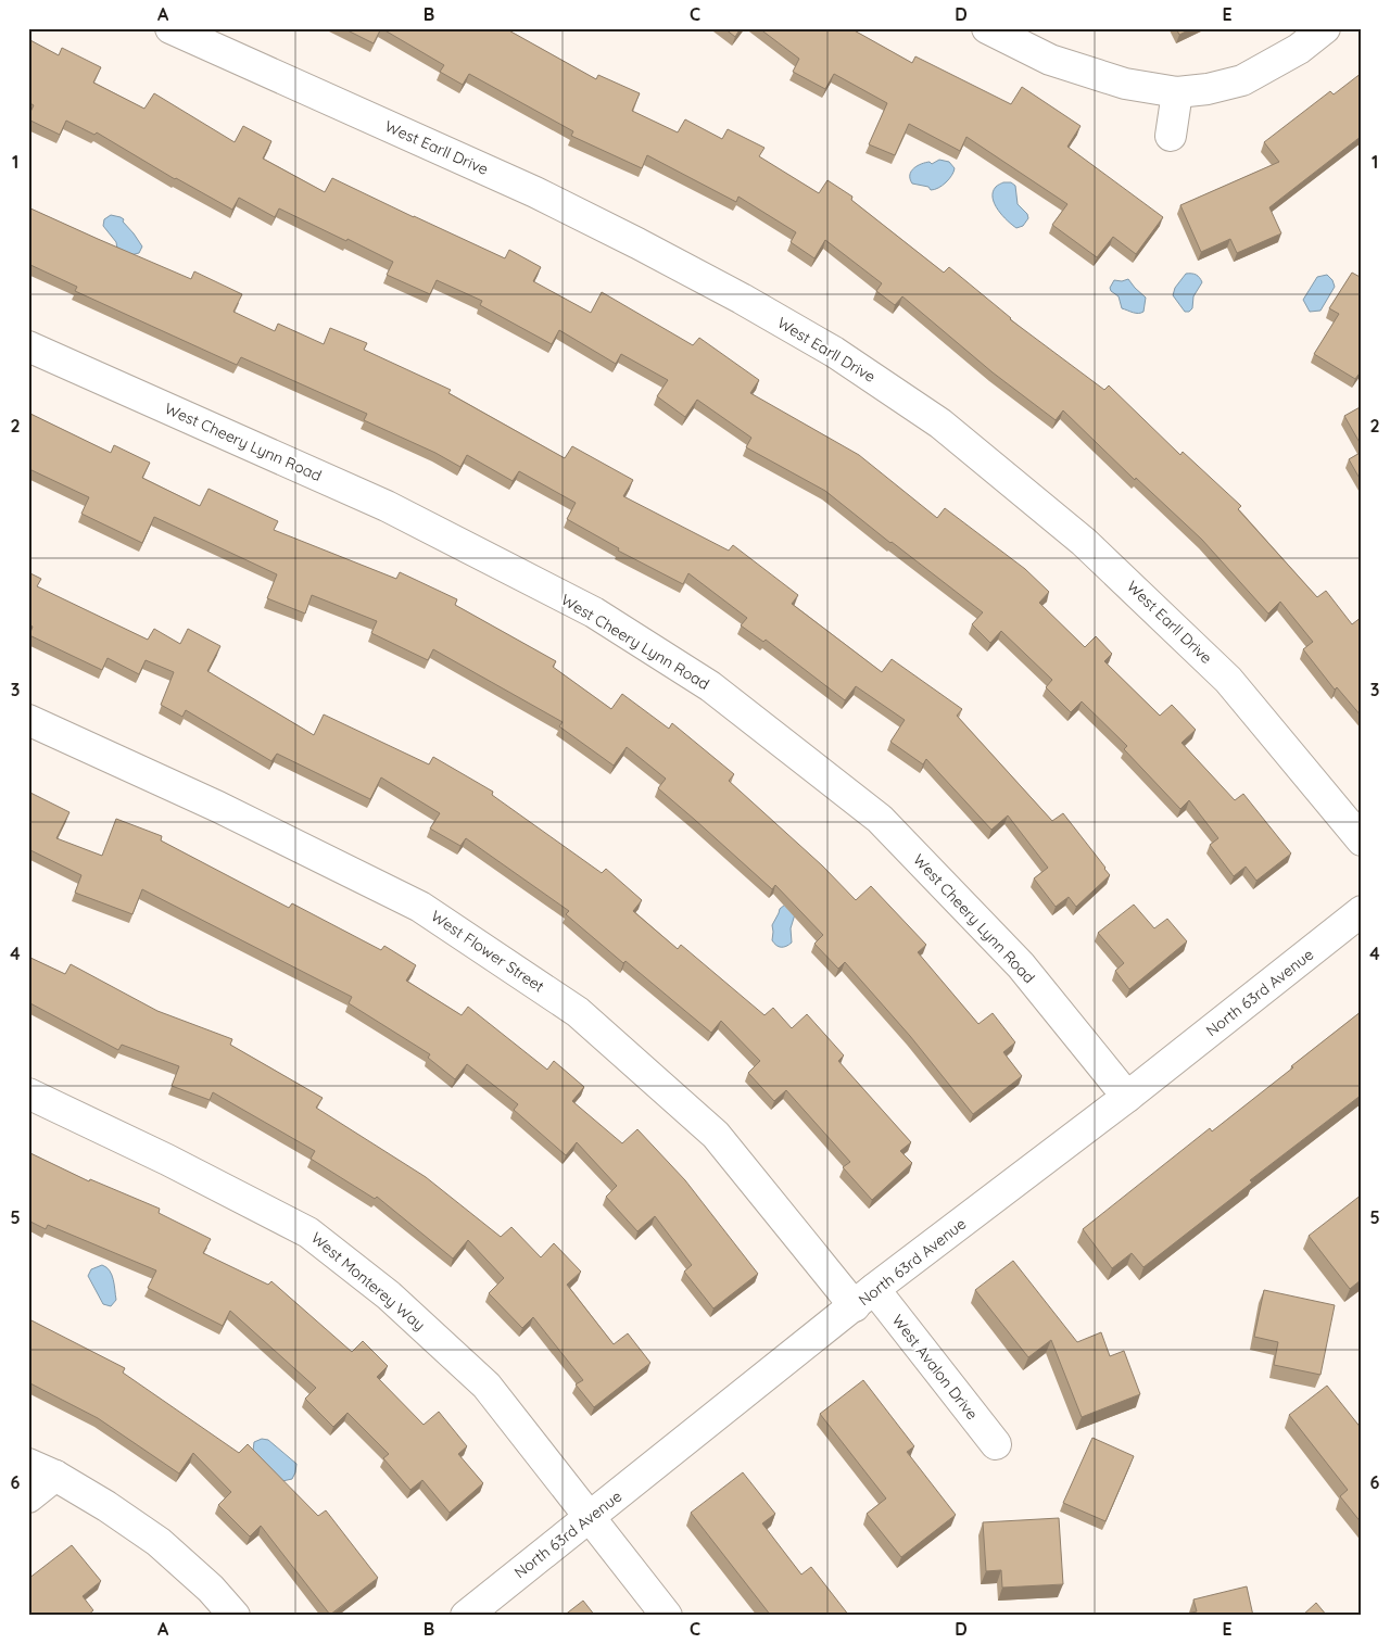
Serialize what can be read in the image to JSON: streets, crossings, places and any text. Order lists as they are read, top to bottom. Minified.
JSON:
{"streets":{"street":["West Earll Drive","West Cheery Lynn Road","West Flower Street","North 63rd Avenue","West Monterey Way","West Avalon Drive"]},"crossings":[["West Cheery Lynn Road","North 63rd Avenue"],["West Flower Street","North 63rd Avenue"],["West Flower Street","West Avalon Drive"],["North 63rd Avenue","West Monterey Way"],["North 63rd Avenue","West Avalon Drive"]],"grid":{"columns":["A","B","C","D","E"],"rows":["1","2","3","4","5","6"]}}
